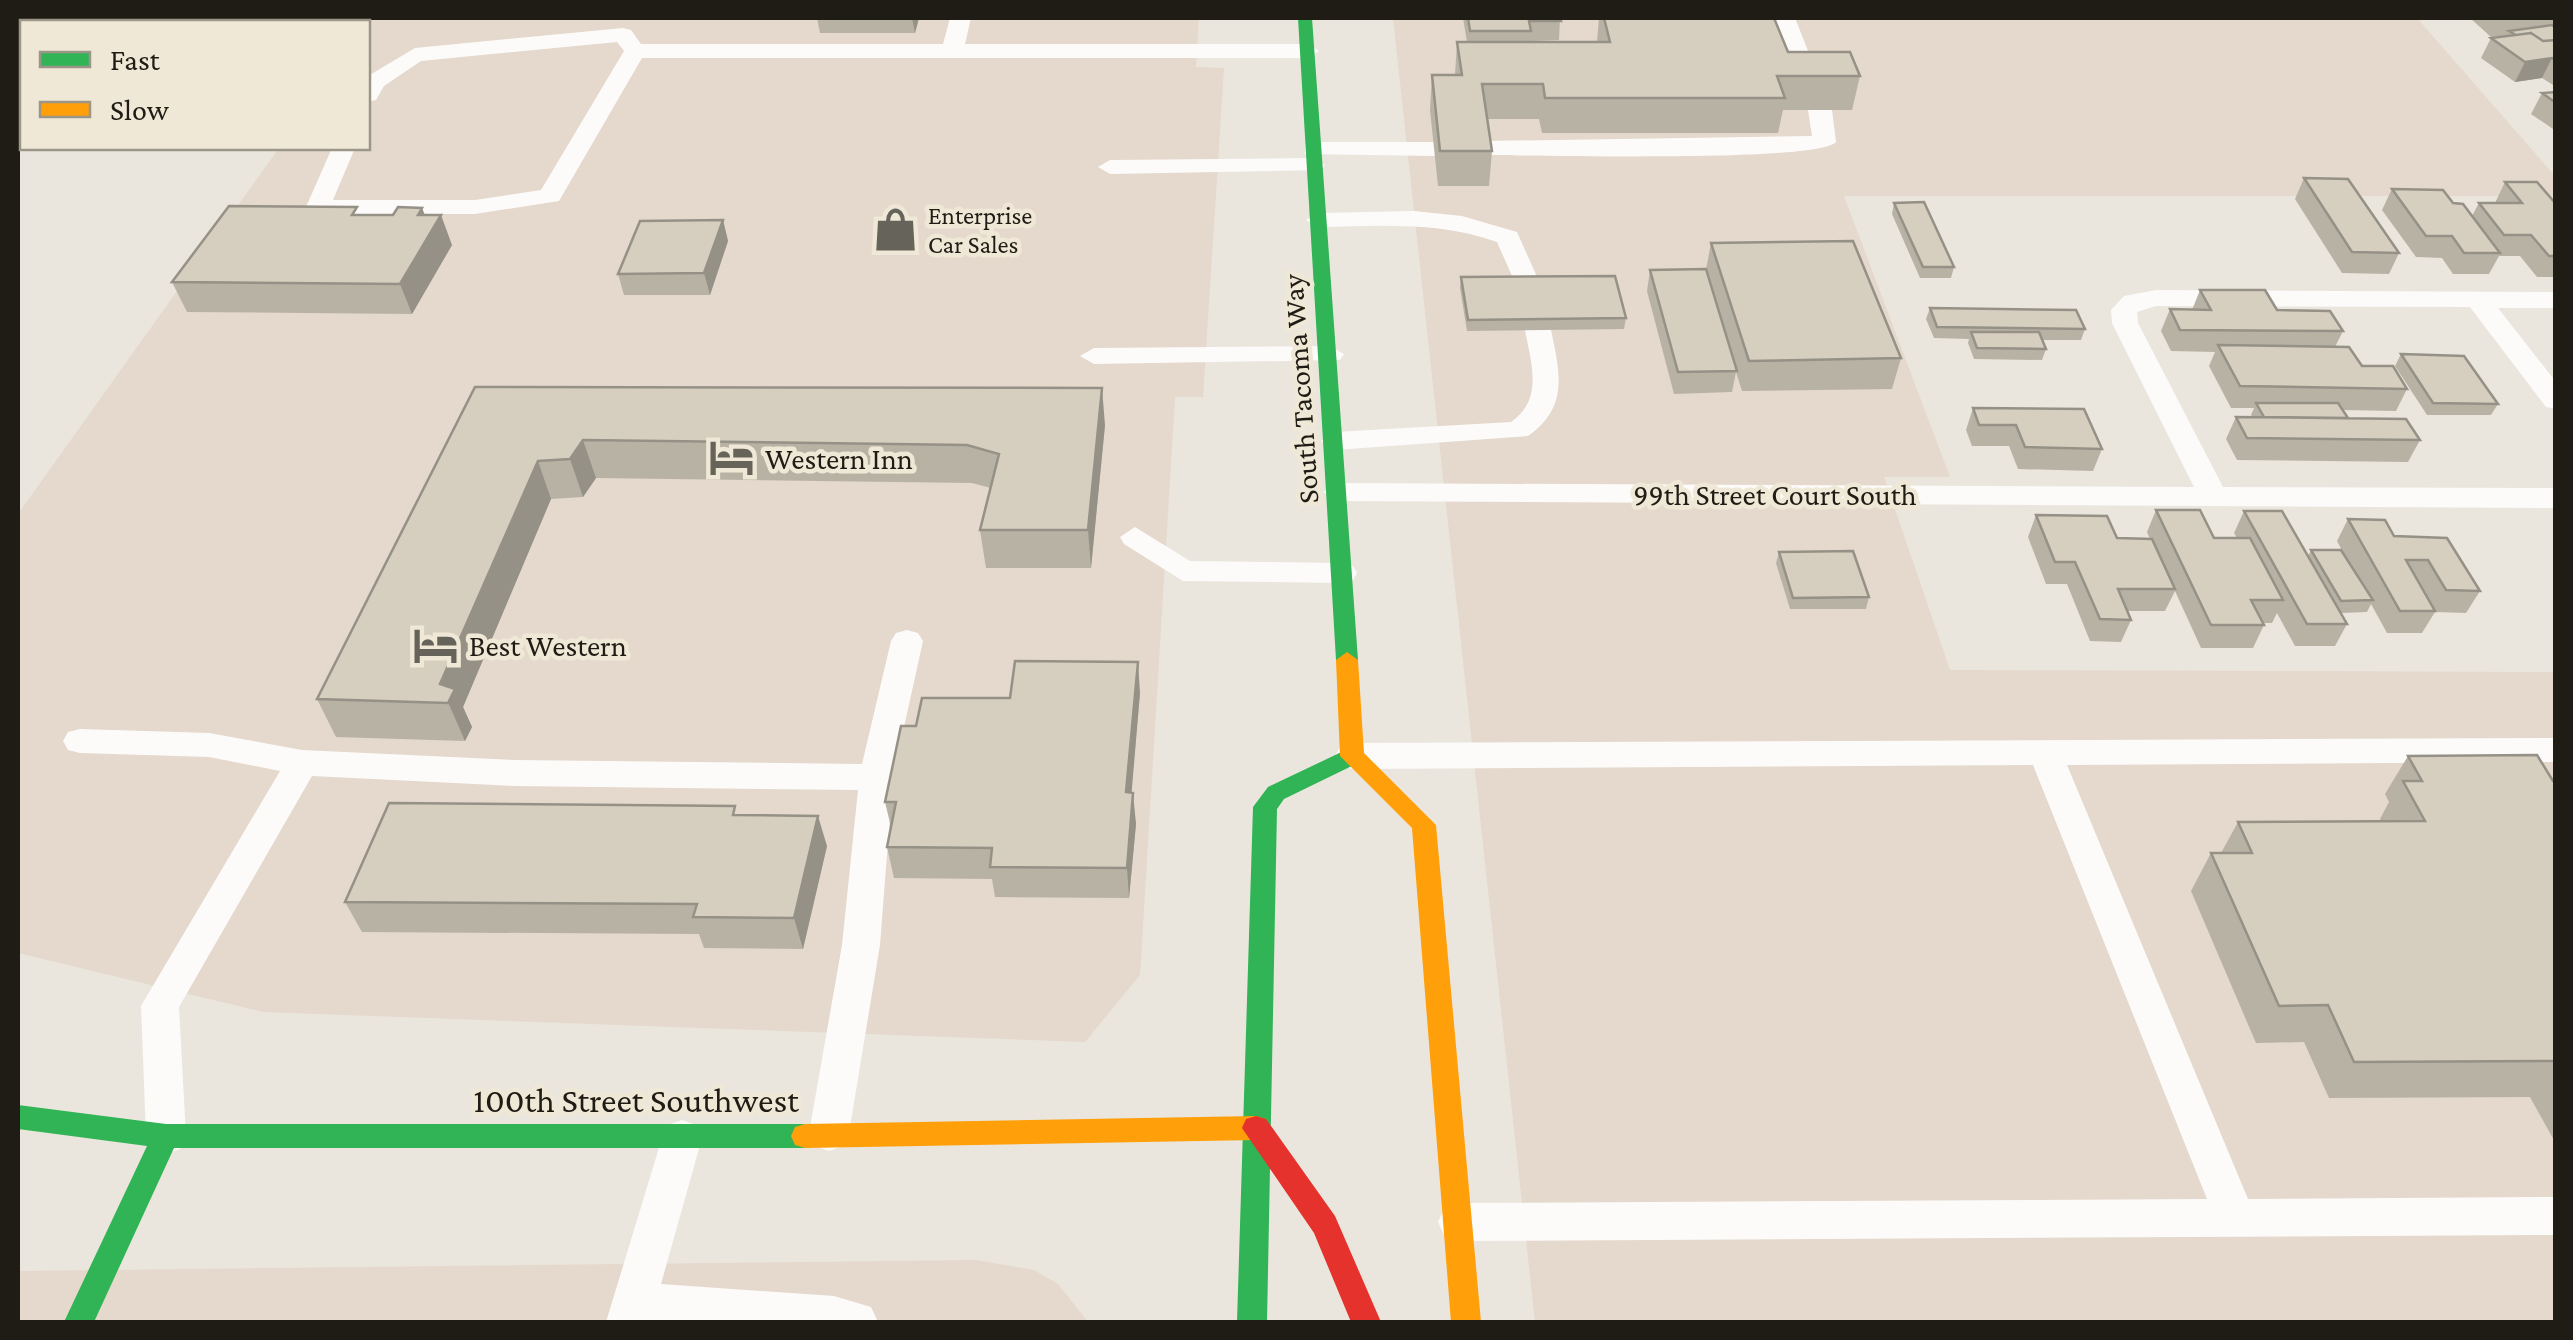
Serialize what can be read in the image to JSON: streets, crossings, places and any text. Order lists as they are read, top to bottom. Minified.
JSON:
{"streets":{"main road":["South Tacoma Way","100th Street Southwest"],"lane":["99th Street Court South"]},"crossings":[["South Tacoma Way","99th Street Court South"]],"places":{"shop":["Enterprise Car Sales"],"hotel":["Western Inn","Best Western"]},"legend":["Fast","Slow"]}
